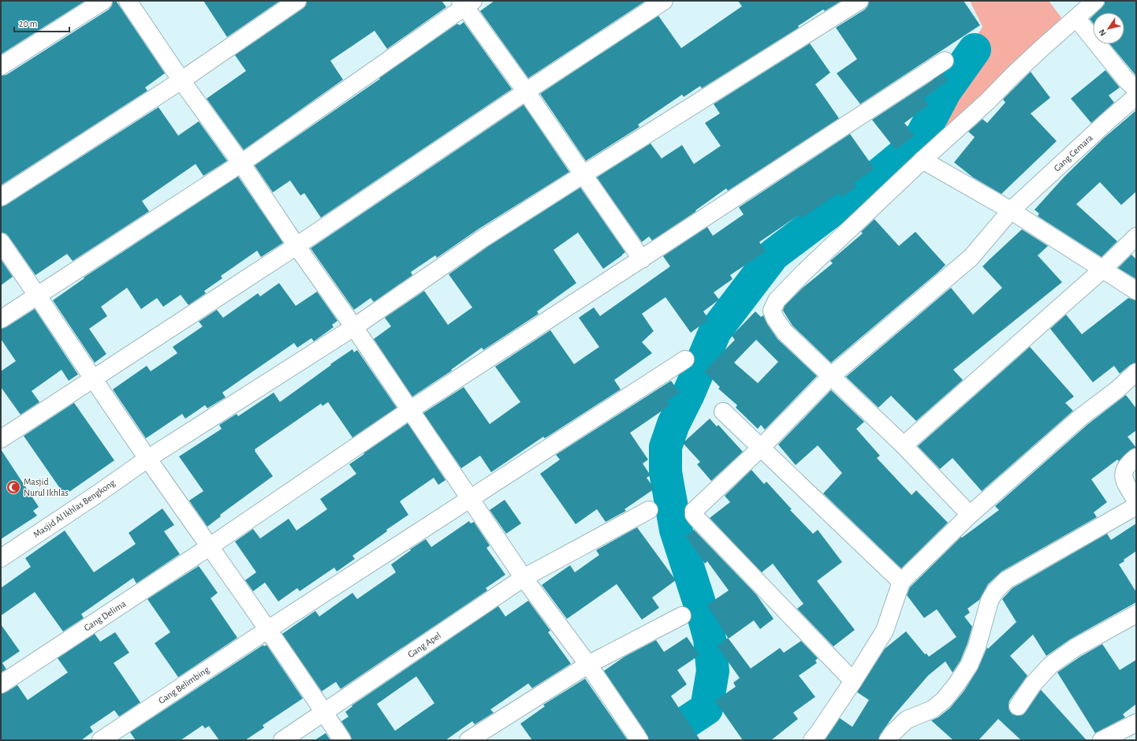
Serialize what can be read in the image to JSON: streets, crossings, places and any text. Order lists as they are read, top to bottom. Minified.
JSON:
{"streets":{"street":["Gang Cemara","Masjid Al Ikhlas Bengkong","Gang Delima","Gang Apel","Gang Belimbing"]},"places":{"mosque":["Masjid Nurul Ikhlas"]},"scale_bar":"20 m","north":"bottom left"}
